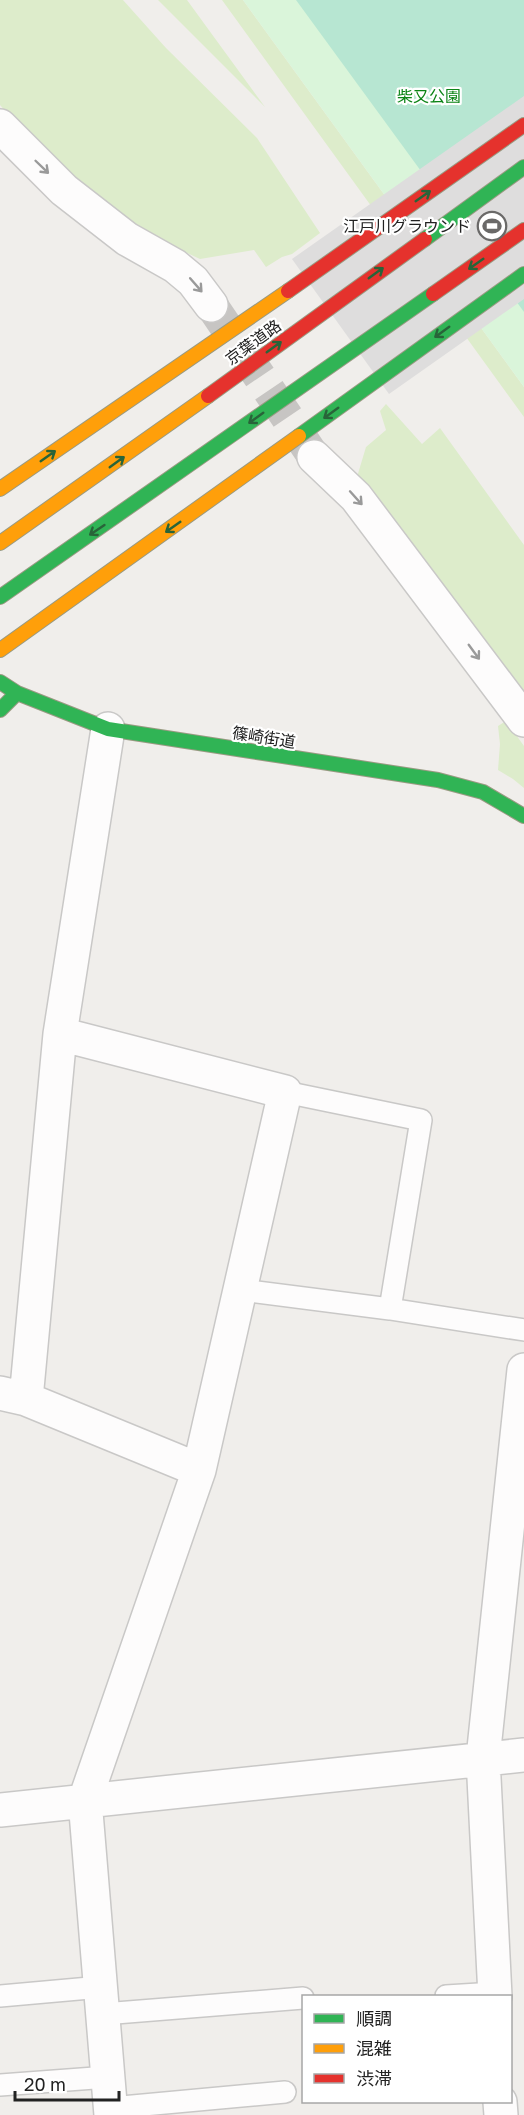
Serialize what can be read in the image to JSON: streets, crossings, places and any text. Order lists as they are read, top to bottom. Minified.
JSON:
{"streets":{"main road":["京葉道路","篠崎街道"]},"parks":["柴又公園"],"places":{"sports":["江戸川グラウンド"]},"legend":["順調","混雑","渋滞"],"scale_bar":"20 m"}
